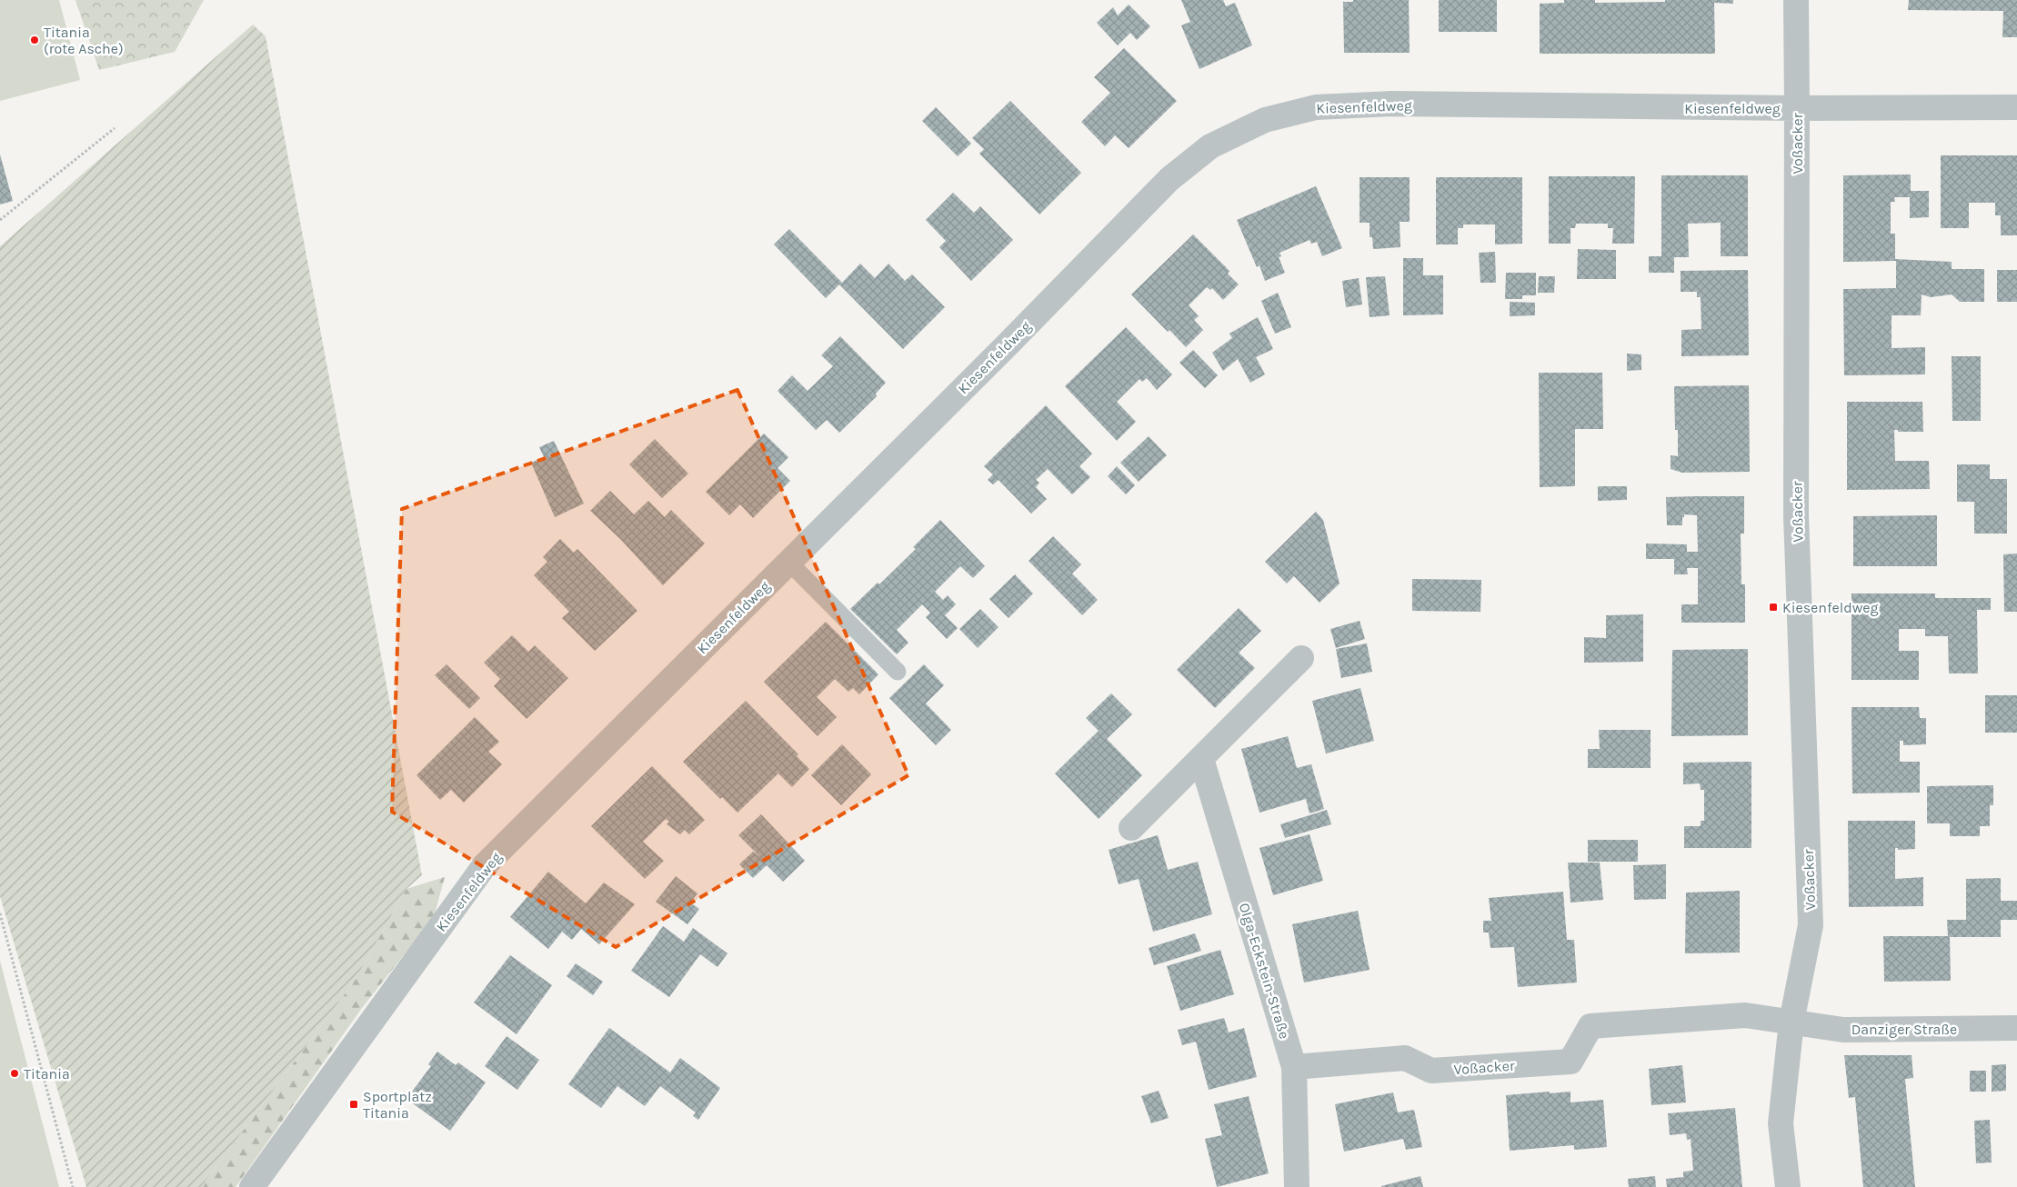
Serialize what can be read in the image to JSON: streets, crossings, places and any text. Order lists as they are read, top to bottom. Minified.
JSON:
{"streets":{"street":["Kiesenfeldweg","Voßacker","Olga-Eckstein-Straße","Danziger Straße"]},"crossings":[["Kiesenfeldweg","Voßacker"],["Voßacker","Olga-Eckstein-Straße"],["Voßacker","Danziger Straße"]],"places":{"other":["Titania (rote Asche)","Titania"],"transit":["Kiesenfeldweg","Sportplatz Titania"]}}
